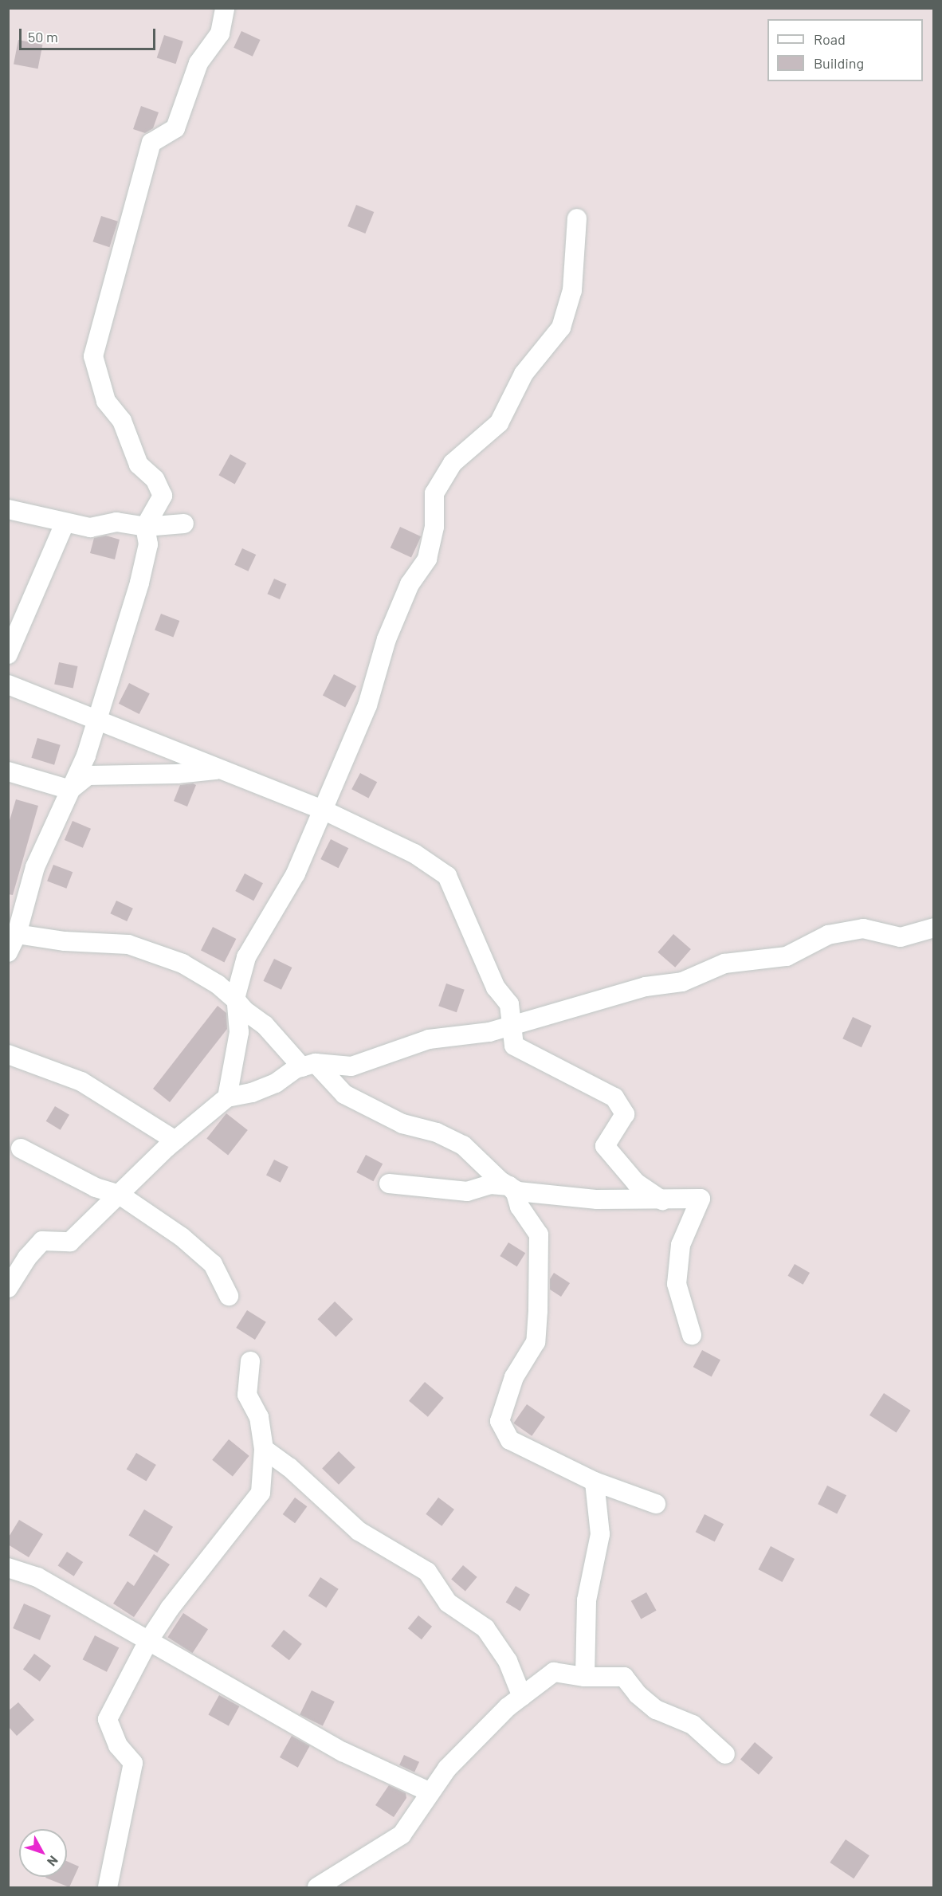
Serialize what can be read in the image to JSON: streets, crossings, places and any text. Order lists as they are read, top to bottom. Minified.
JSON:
{"legend":["Road","Building"],"scale_bar":"50 m","north":"bottom right"}
